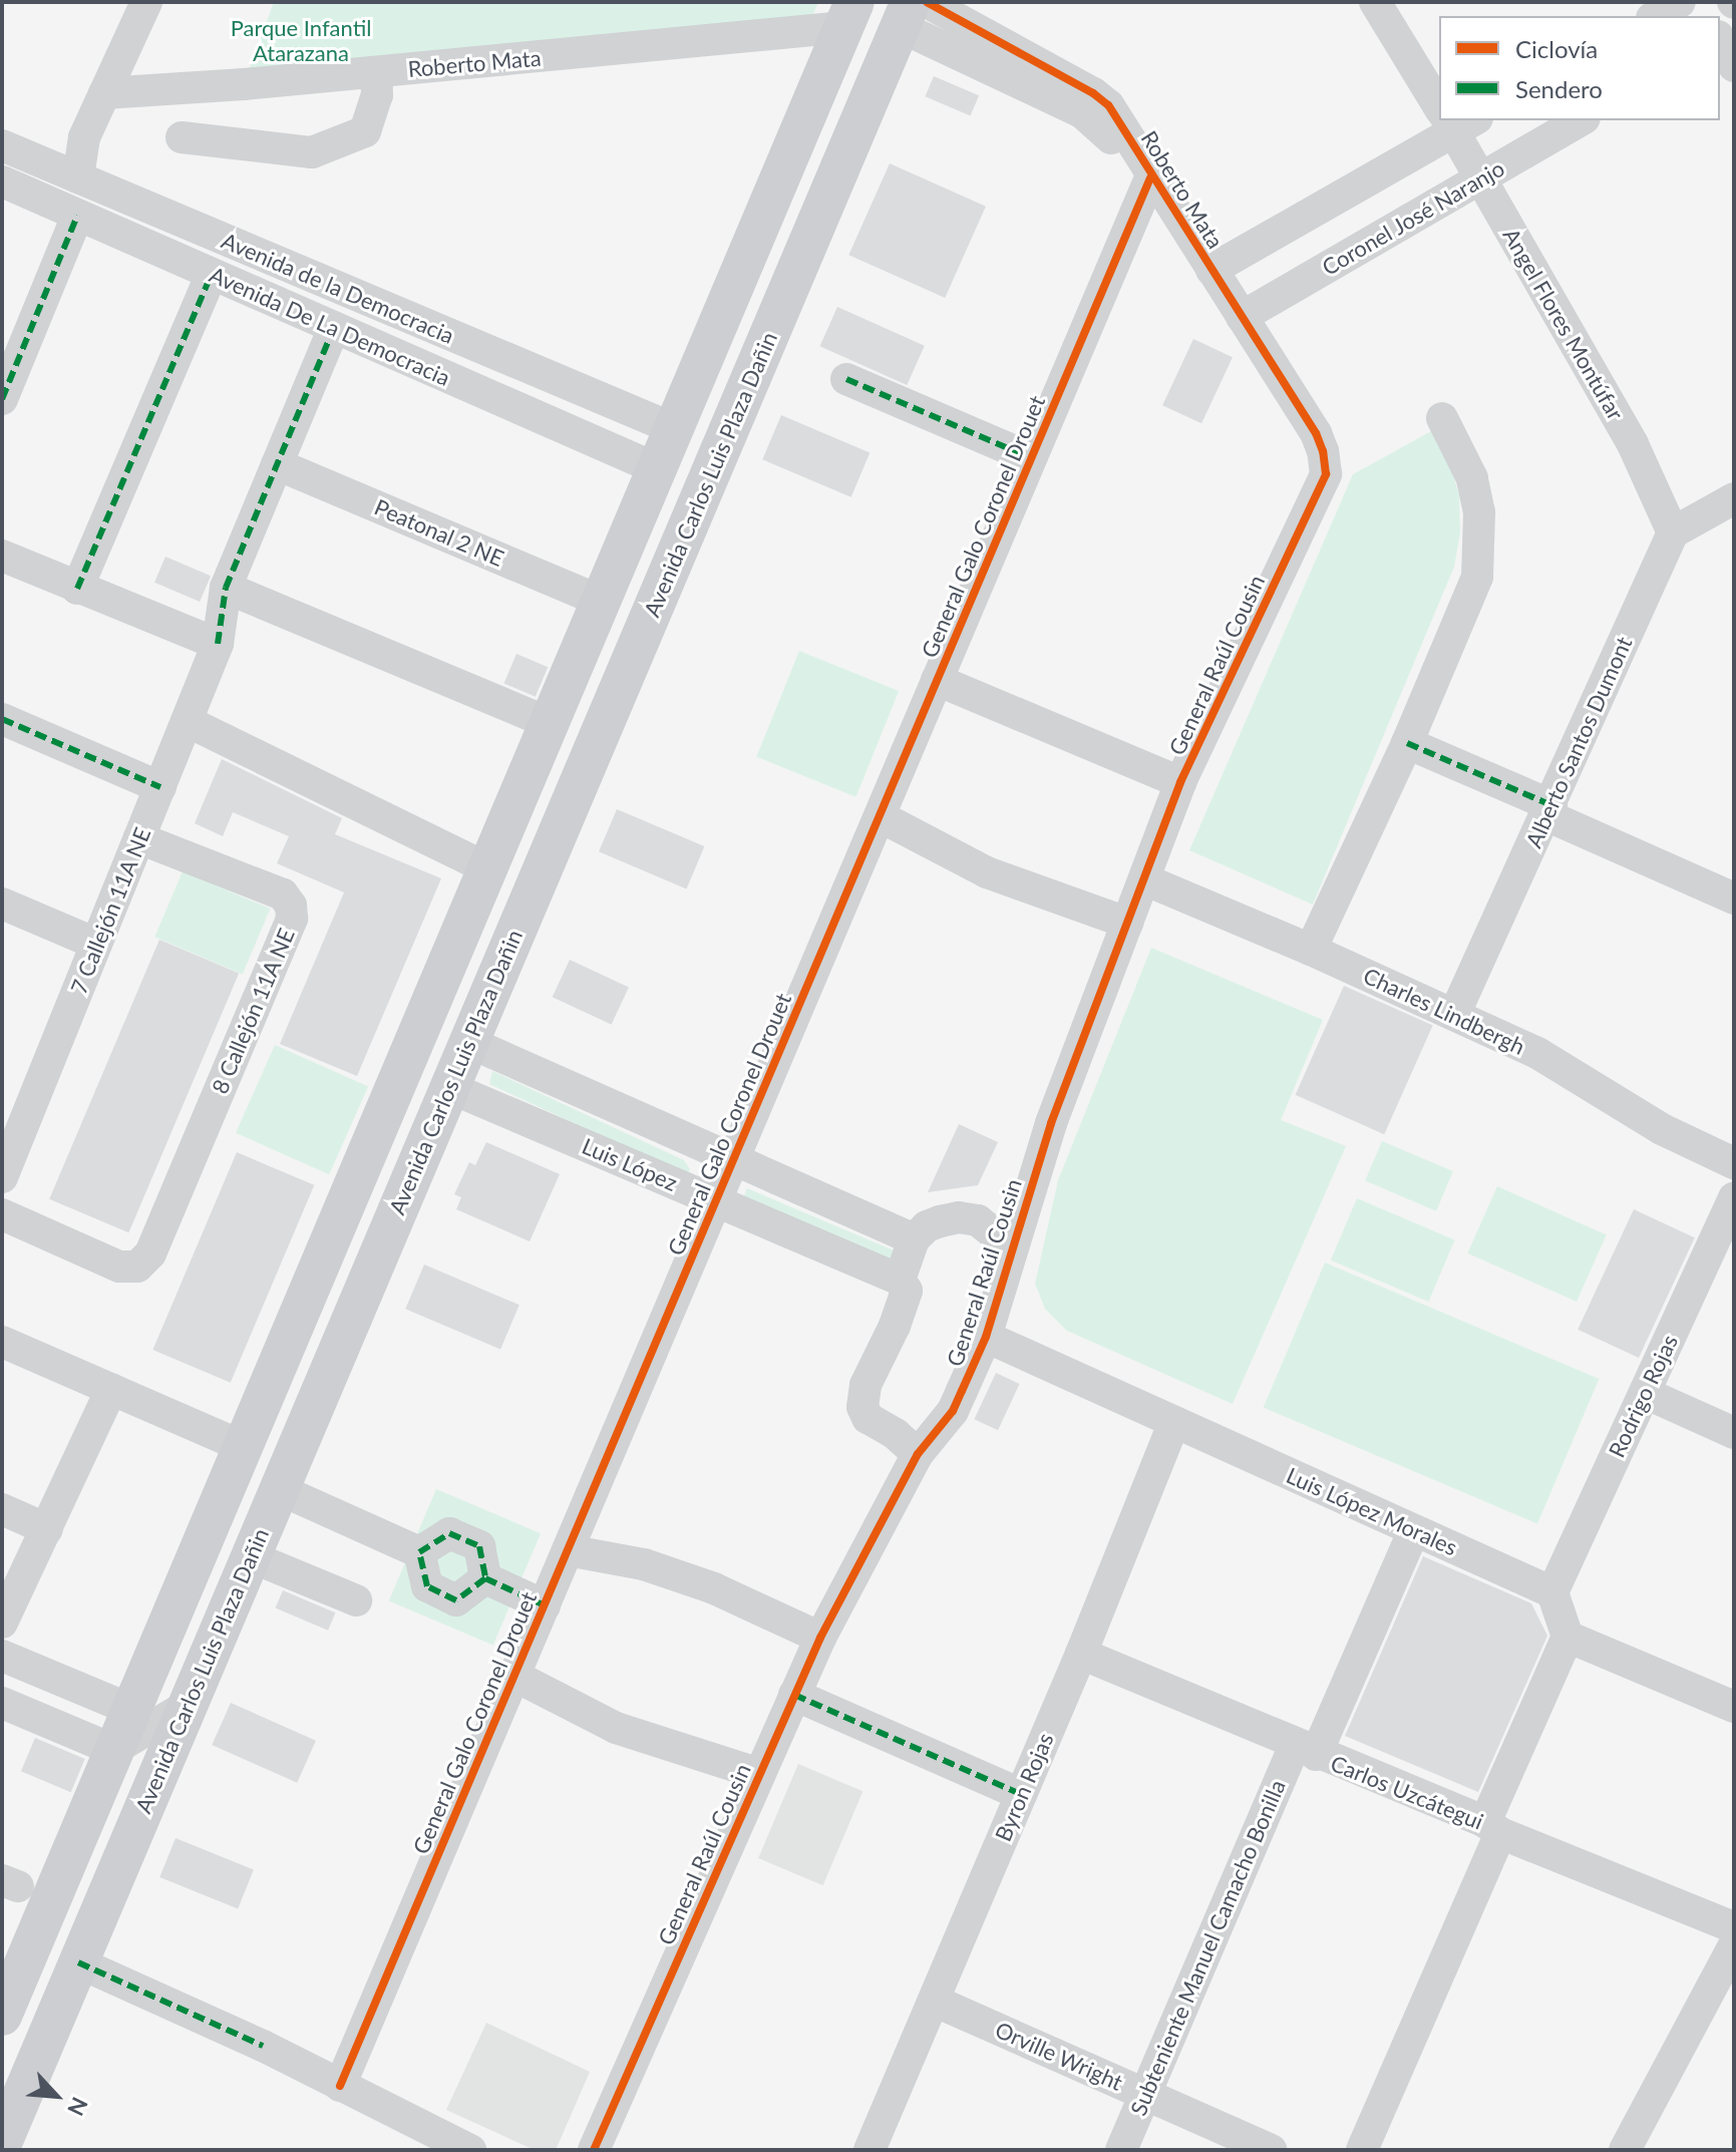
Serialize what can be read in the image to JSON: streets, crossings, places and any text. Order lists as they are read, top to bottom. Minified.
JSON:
{"streets":{"main road":["Avenida Carlos Luis Plaza Dañin"],"street":["Roberto Mata","Coronel José Naranjo","Avenida de la Democracia","Angel Flores Montúfar","Avenida De La Democracia","General Galo Coronel Drouet","Peatonal 2 NE","General Raúl Cousin","Alberto Santos Dumont","7 Callejón 11A NE","8 Callejón 11A NE","Charles Lindbergh","Luis López","Rodrigo Rojas","Luis López Morales","Byron Rojas","Carlos Uzcátegui","Subteniente Manuel Camacho Bonilla","Orville Wright"]},"crossings":[["Roberto Mata","Coronel José Naranjo"],["Roberto Mata","Avenida Carlos Luis Plaza Dañin"],["Roberto Mata","General Galo Coronel Drouet"],["Roberto Mata","General Raúl Cousin"],["Coronel José Naranjo","Angel Flores Montúfar"],["Angel Flores Montúfar","Alberto Santos Dumont"],["Avenida De La Democracia","7 Callejón 11A NE"],["Avenida Carlos Luis Plaza Dañin","Luis López"],["General Galo Coronel Drouet","Luis López"],["Peatonal 2 NE","7 Callejón 11A NE"],["General Raúl Cousin","Charles Lindbergh"],["General Raúl Cousin","Luis López"],["General Raúl Cousin","Luis López Morales"],["Alberto Santos Dumont","Charles Lindbergh"],["7 Callejón 11A NE","8 Callejón 11A NE"],["Rodrigo Rojas","Luis López Morales"],["Luis López Morales","Byron Rojas"],["Luis López Morales","Subteniente Manuel Camacho Bonilla"],["Byron Rojas","Carlos Uzcátegui"],["Byron Rojas","Orville Wright"],["Carlos Uzcátegui","Subteniente Manuel Camacho Bonilla"],["Subteniente Manuel Camacho Bonilla","Orville Wright"]],"parks":["Parque Infantil Atarazana"],"legend":["Ciclovía","Sendero"],"north":"bottom right"}
